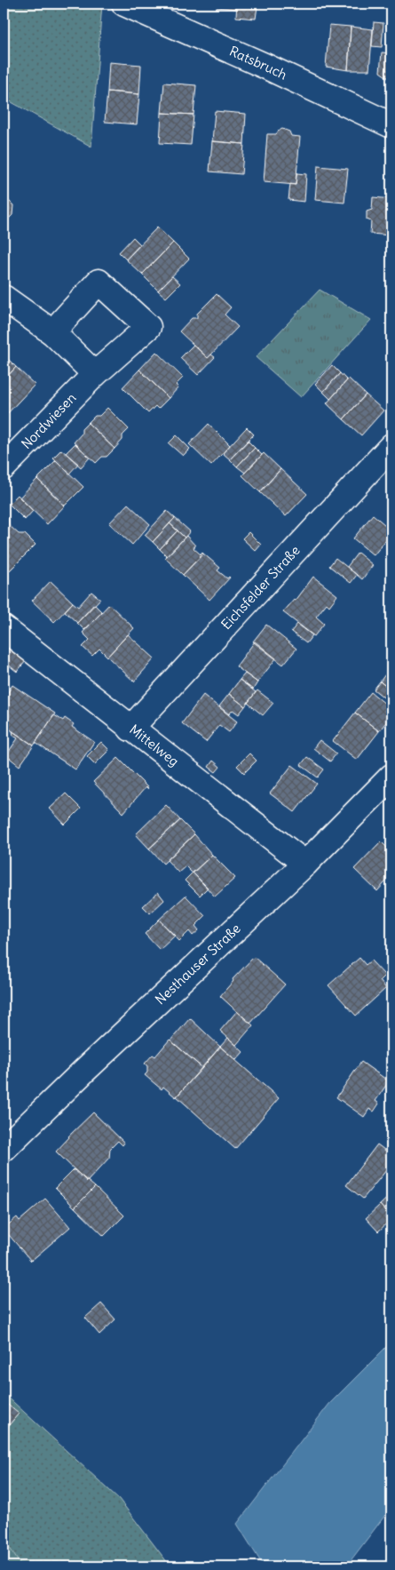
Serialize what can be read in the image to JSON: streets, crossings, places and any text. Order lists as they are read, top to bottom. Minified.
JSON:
{"streets":{"street":["Ratsbruch","Nordwiesen","Eichsfelder Straße","Mittelweg","Nesthauser Straße"]},"crossings":[["Eichsfelder Straße","Mittelweg"],["Mittelweg","Nesthauser Straße"]]}
